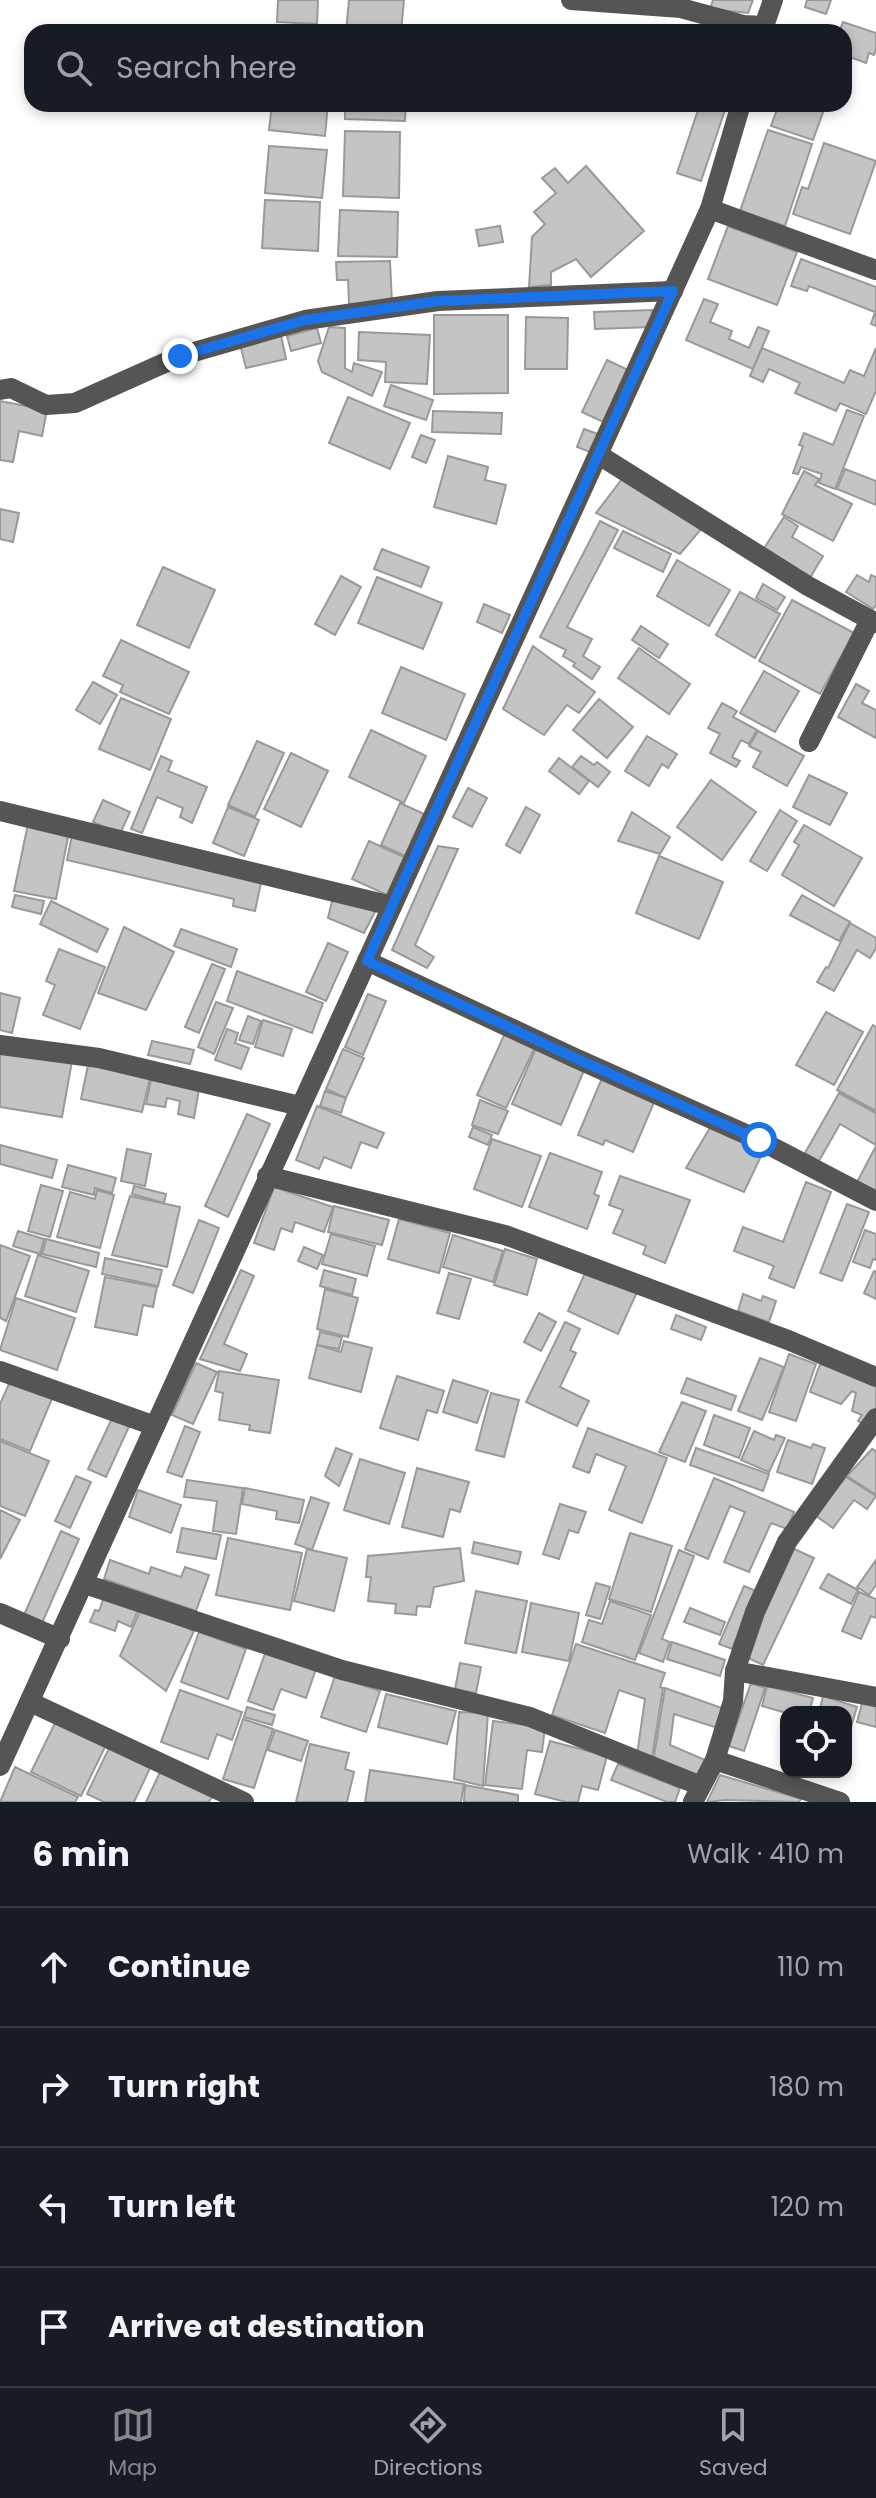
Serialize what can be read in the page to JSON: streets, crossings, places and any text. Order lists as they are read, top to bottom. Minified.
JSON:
{"page":{"search":"Search here","heading":["6 min","Walk · 410 m"],"list":[["Continue","110 m"],["Turn right","180 m"],["Turn left","120 m"],"Arrive at destination"],"nav":["Map","Directions","Saved"]}}
